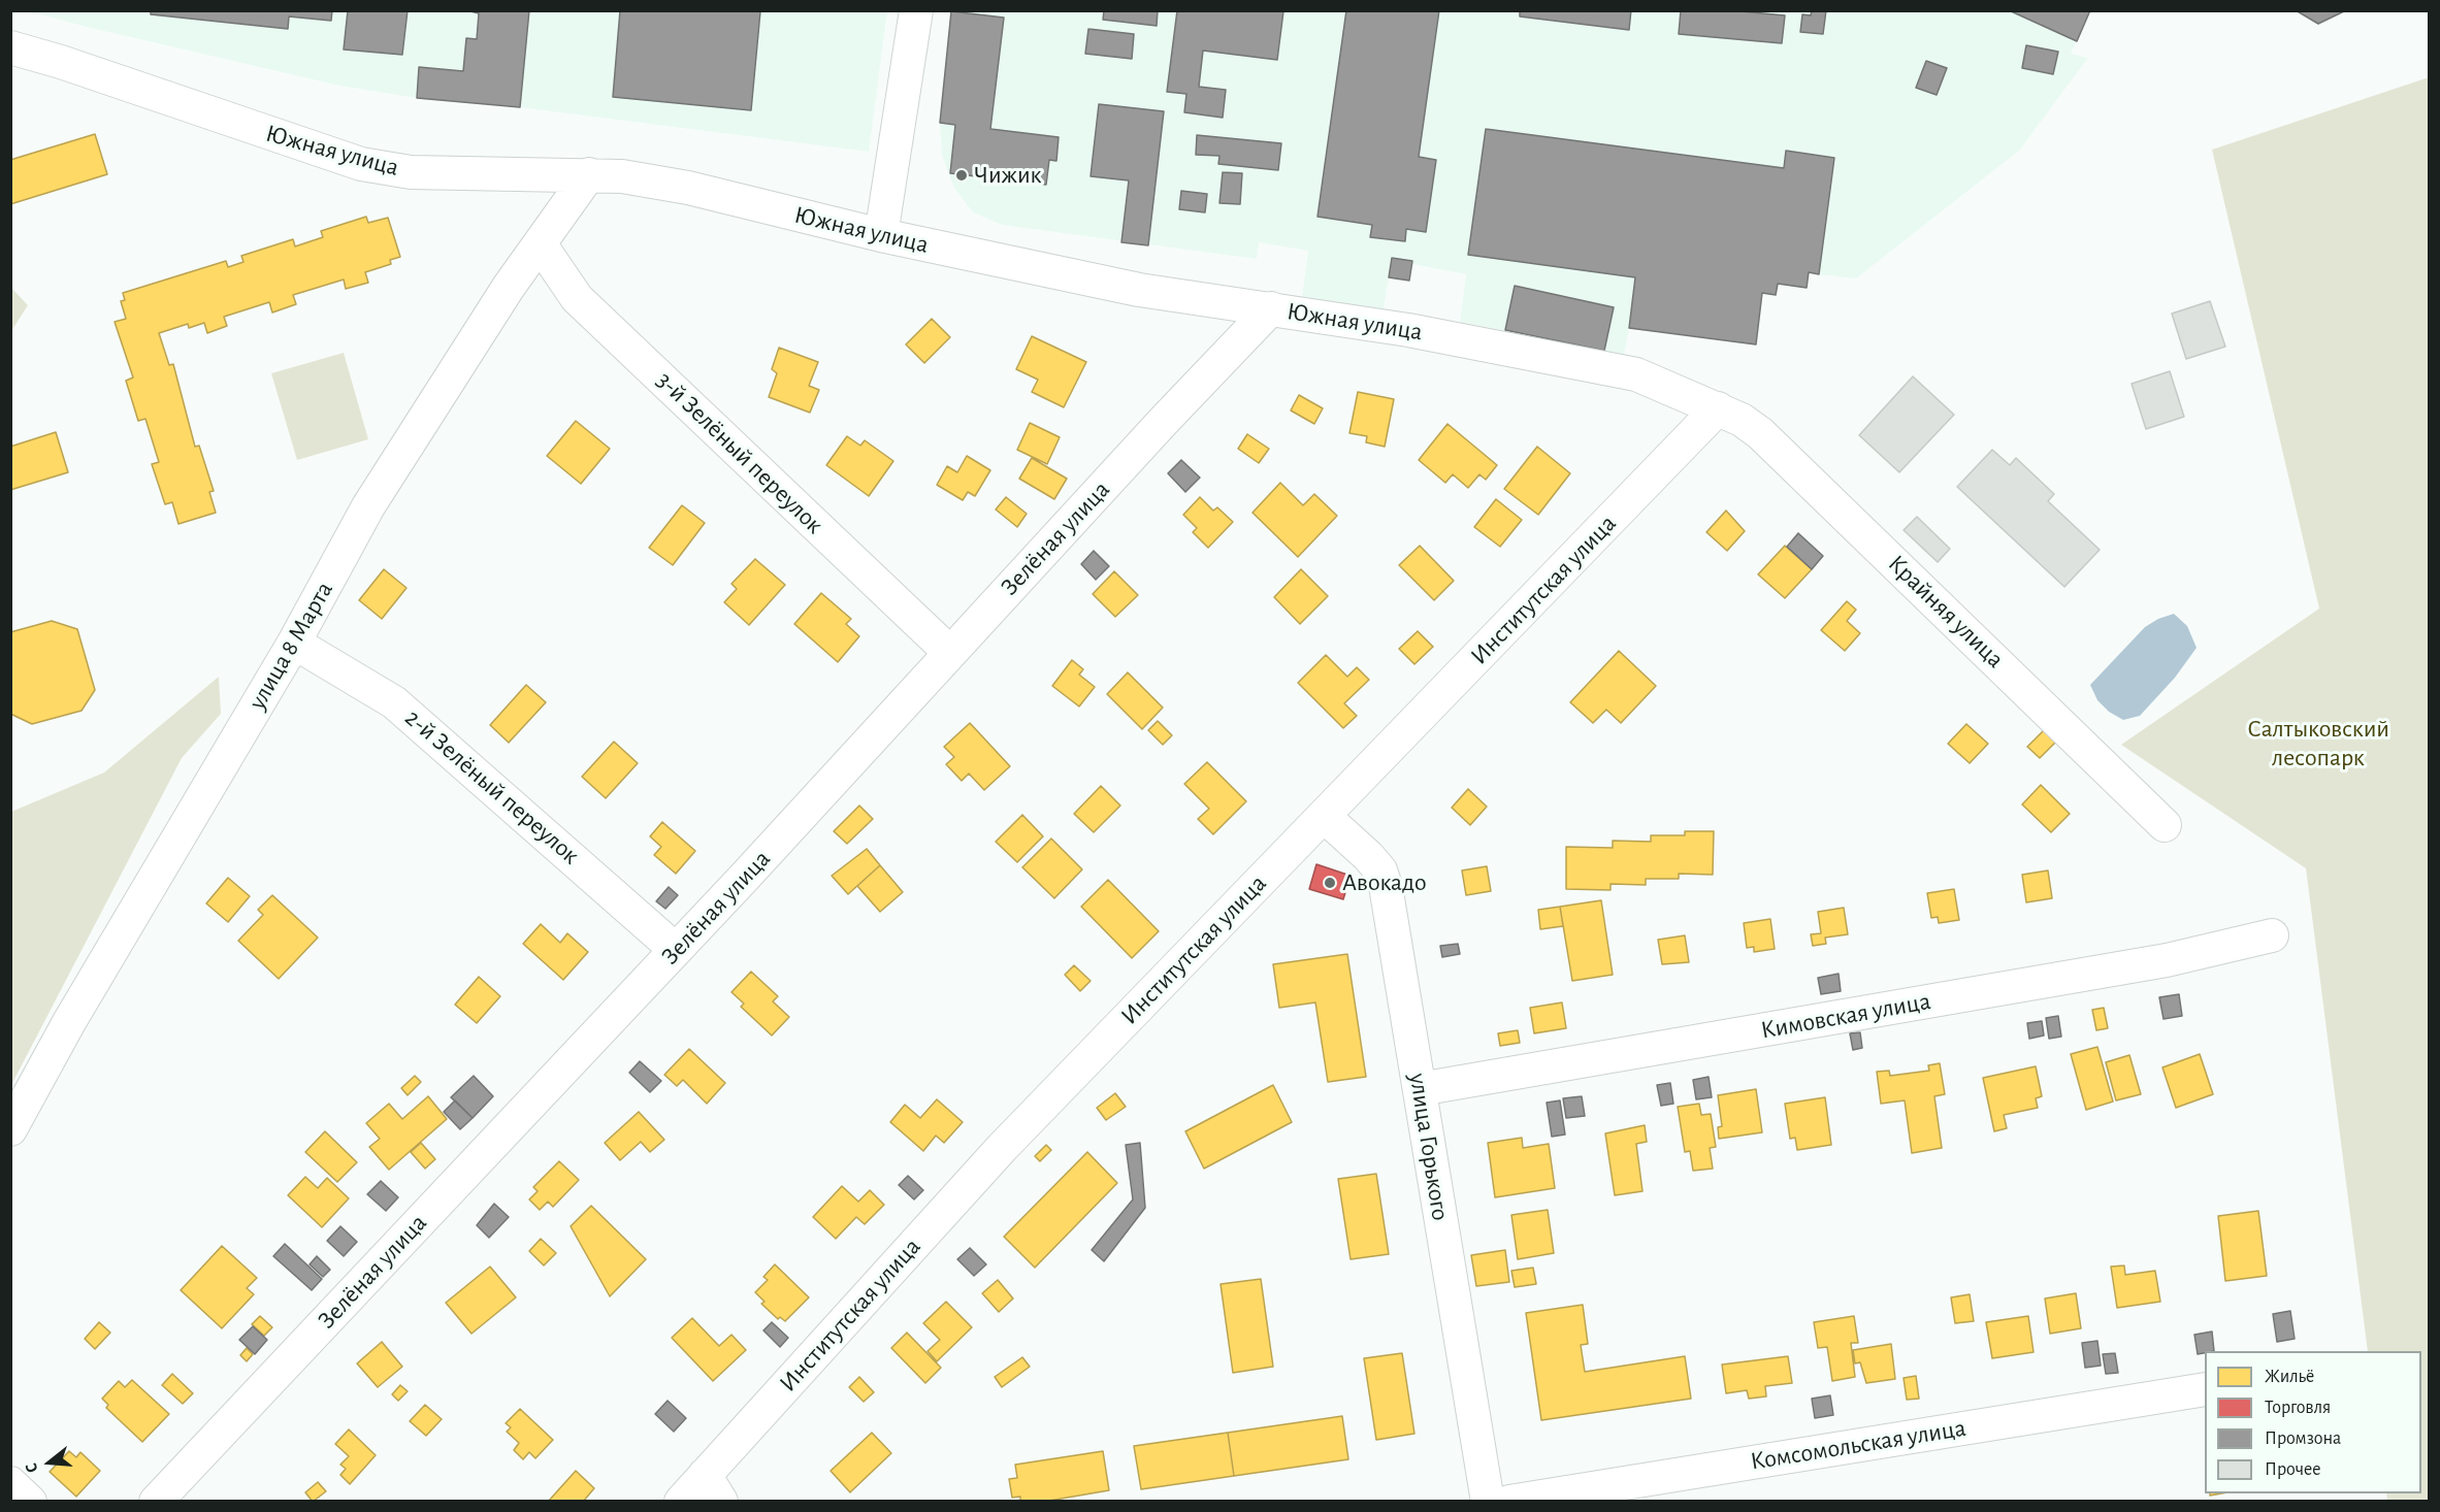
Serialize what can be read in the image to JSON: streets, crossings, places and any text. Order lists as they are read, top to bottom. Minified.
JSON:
{"streets":{"street":["Южная улица","3-й Зелёный переулок","Зелёная улица","Институтская улица","Крайняя улица","улица 8 Марта","2-й Зелёный переулок","Кимовская улица","улица Горького","Комсомольская улица"]},"crossings":[["Южная улица","Зелёная улица"],["Южная улица","Институтская улица"],["Южная улица","Крайняя улица"],["Южная улица","улица 8 Марта"],["3-й Зелёный переулок","Зелёная улица"],["3-й Зелёный переулок","улица 8 Марта"],["Зелёная улица","2-й Зелёный переулок"],["Институтская улица","Крайняя улица"],["Институтская улица","улица Горького"],["улица 8 Марта","2-й Зелёный переулок"],["Кимовская улица","улица Горького"]],"parks":["Салтыковский лесопарк"],"places":["Чижик","Авокадо"],"legend":["Жильё","Торговля","Промзона","Прочее"],"north":"left"}
